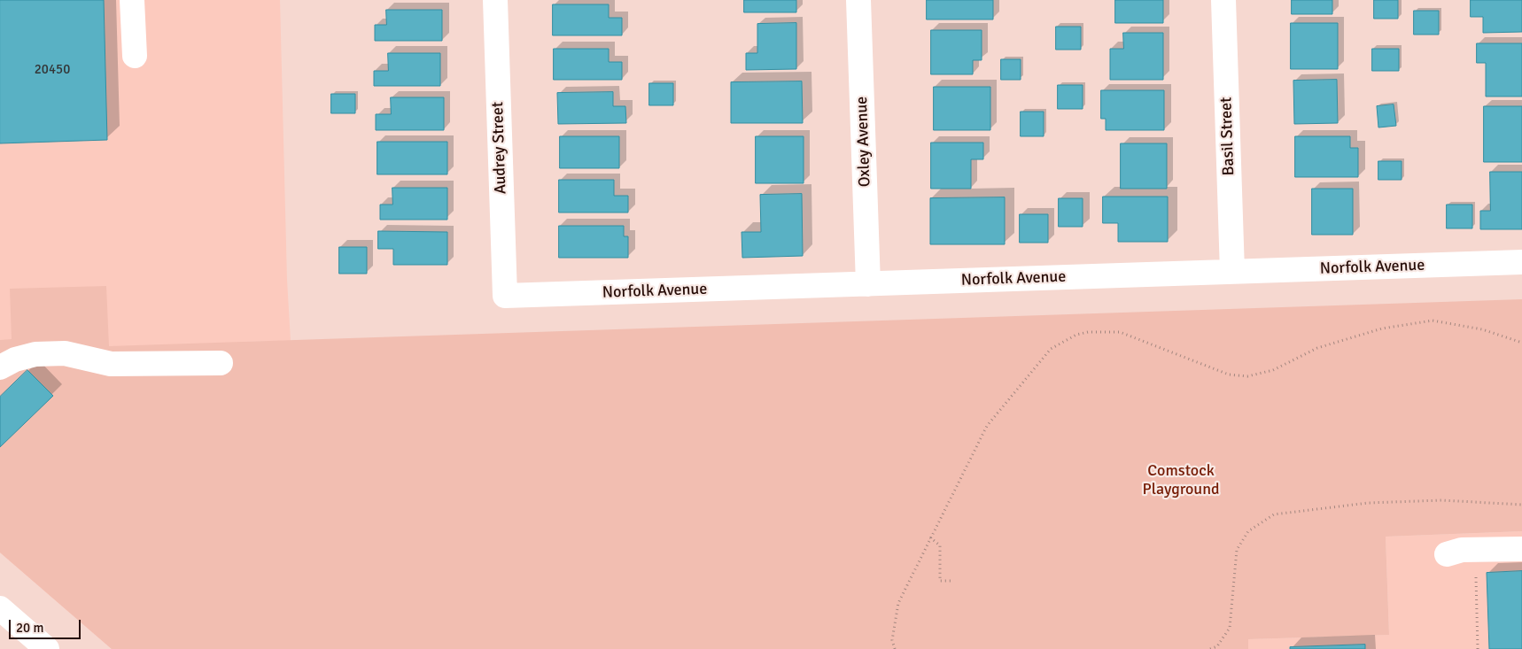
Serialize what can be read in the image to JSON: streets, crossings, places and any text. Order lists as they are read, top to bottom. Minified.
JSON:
{"streets":{"street":["Basil Street","Oxley Avenue","Audrey Street","Norfolk Avenue"]},"crossings":[["Basil Street","Norfolk Avenue"],["Oxley Avenue","Norfolk Avenue"],["Audrey Street","Norfolk Avenue"]],"parks":["Comstock Playground"],"house_numbers":["20450"],"scale_bar":"20 m"}
